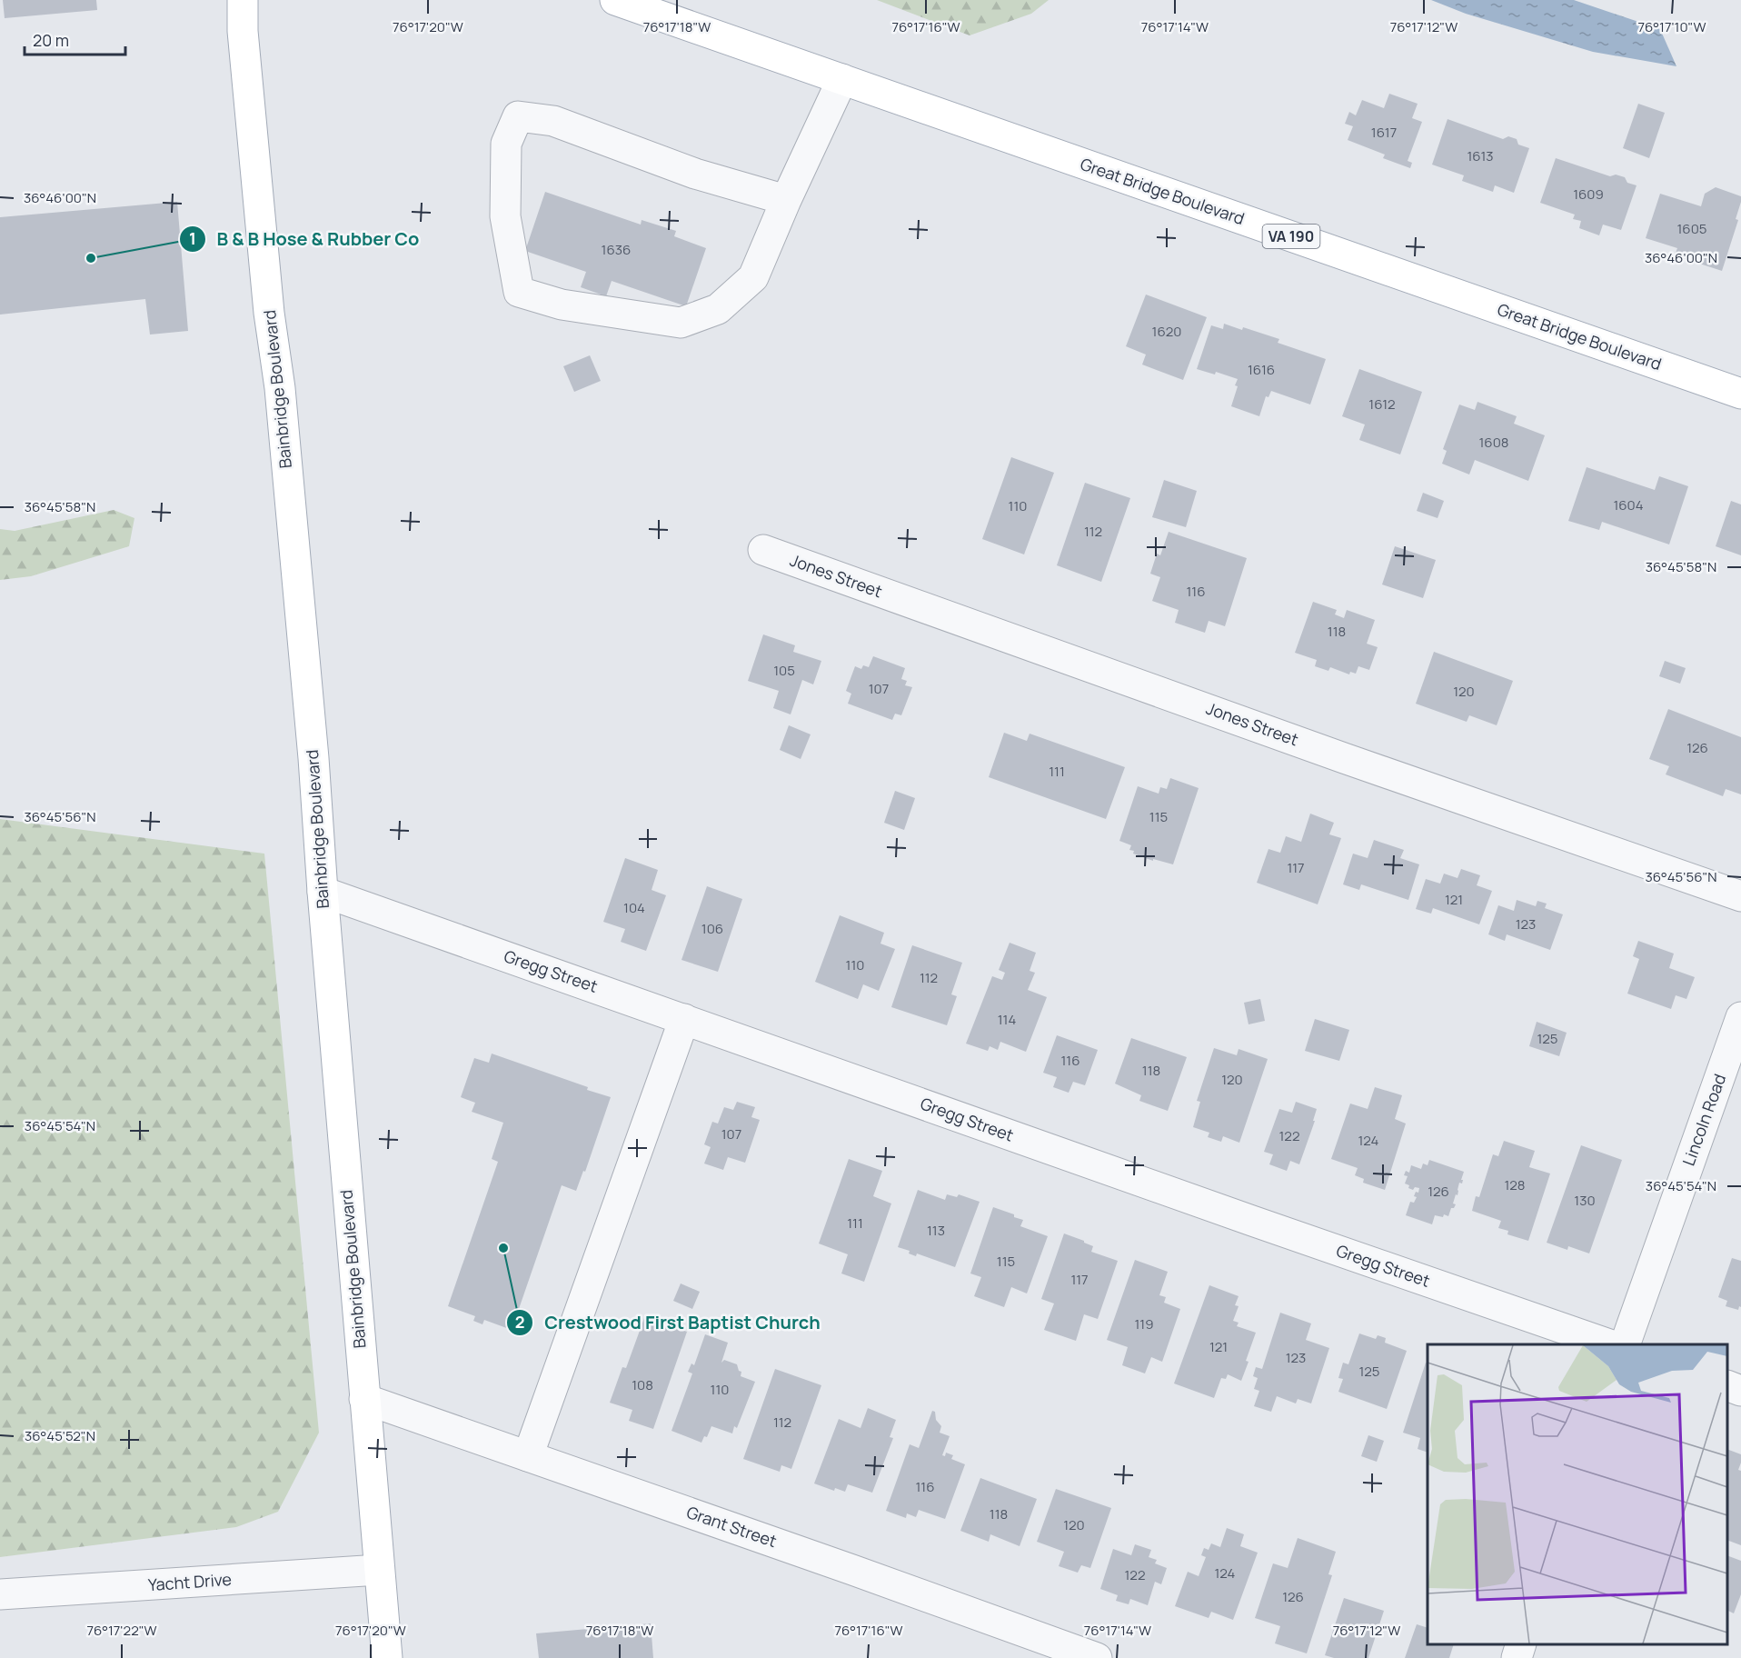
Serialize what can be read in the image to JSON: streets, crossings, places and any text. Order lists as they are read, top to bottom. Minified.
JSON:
{"streets":{"main road":["Great Bridge Boulevard","VA 190","Bainbridge Boulevard"],"street":["Jones Street","Gregg Street","Lincoln Road","Grant Street","Yacht Drive"]},"crossings":[["Bainbridge Boulevard","Gregg Street"],["Bainbridge Boulevard","Grant Street"],["Bainbridge Boulevard","Yacht Drive"]],"places":["B & B Hose & Rubber Co","Crestwood First Baptist Church"],"house_numbers":["1617","1613","1609","1605","1636","1620","1616","1612","1608","1604","110","112","116","118","105","107","120","126","111","115","117","121","104","123","106","110","112","114","125","116","118","120","107","122","124","128","126","130","111","113","115","117","119","121","123","125","108","110","112","116","118","120","124","122","126"],"scale_bar":"20 m","coordinates":["76°17'20\"W","76°17'18\"W","76°17'16\"W","76°17'14\"W","76°17'12\"W","76°17'10\"W","36°46'00\"N","36°45'58\"N","36°45'56\"N","36°45'54\"N","36°45'52\"N","76°17'22\"W"]}
